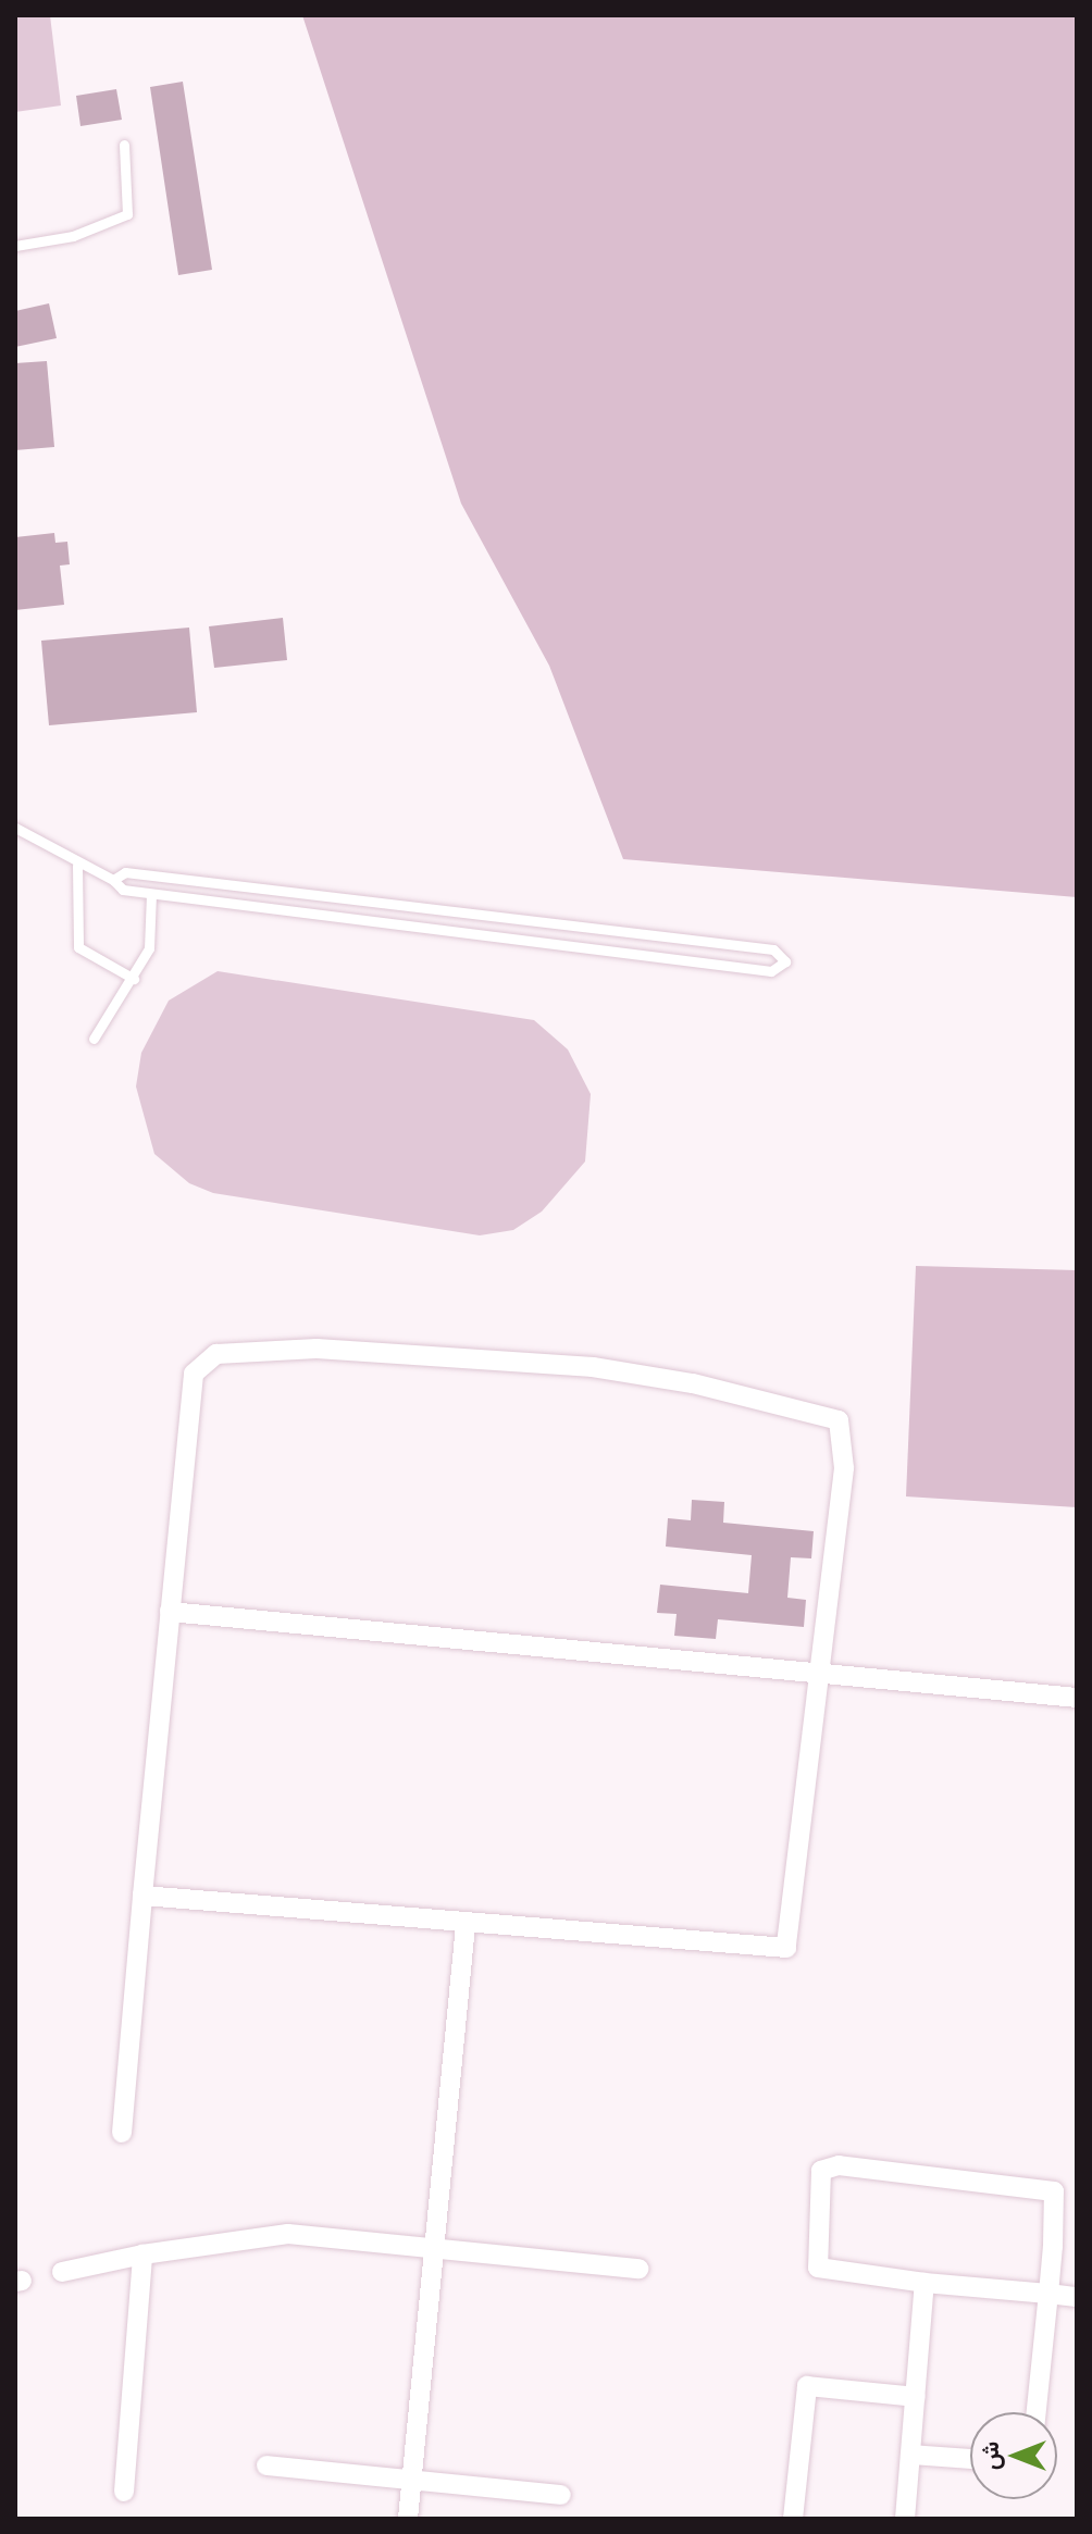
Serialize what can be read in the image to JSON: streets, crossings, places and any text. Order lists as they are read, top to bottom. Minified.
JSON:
{"north":"left"}
